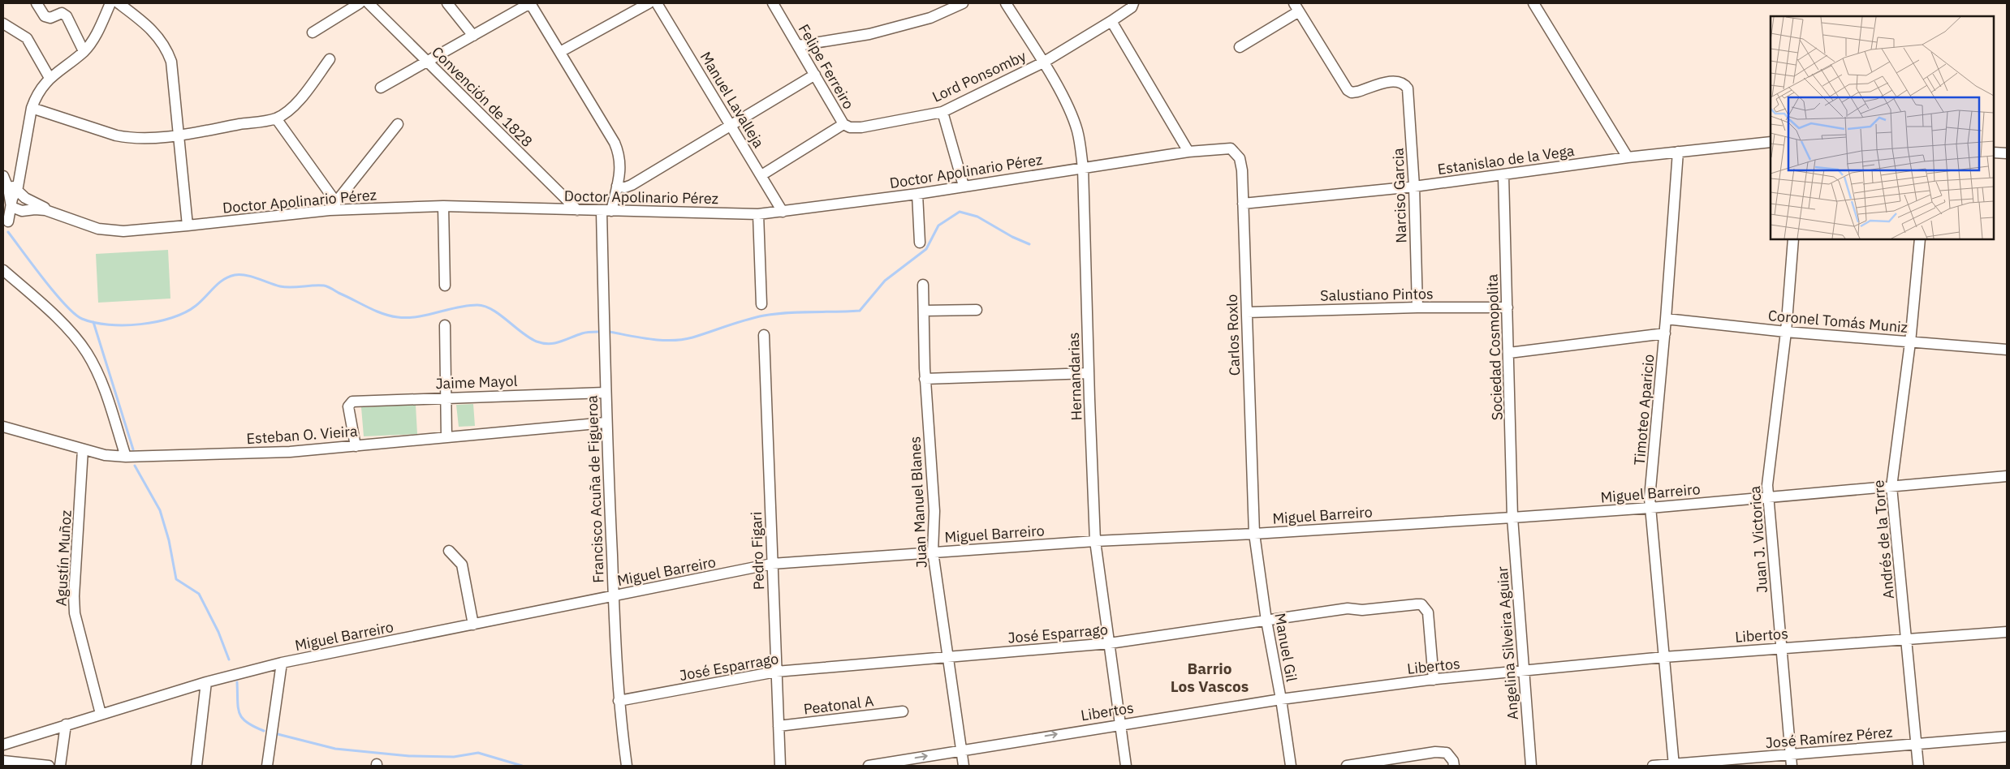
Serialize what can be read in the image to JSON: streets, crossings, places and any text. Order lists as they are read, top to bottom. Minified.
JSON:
{"streets":{"street":["Felipe Ferreiro","Lord Ponsomby","Convención de 1828","Manuel Lavalleja","Estanislao de la Vega","Doctor Apolinario Pérez","Narciso Garcia","Salustiano Pintos","Coronel Tomás Muniz","Carlos Roxlo","Sociedad Cosmopolita","Hernandarias","Jaime Mayol","Timoteo Aparicio","Esteban O. Vieira","Francisco Acuña de Figueroa","Miguel Barreiro","Juan Manuel Blanes","Juan J. Victorica","Andrés de la Torre","Pedro Figari","Agustín Muñoz","José Esparrago","Libertos","Angelina Silveira Aguiar","Manuel Gil","Peatonal A","José Ramírez Pérez"]},"crossings":[["Felipe Ferreiro","Lord Ponsomby"],["Lord Ponsomby","Hernandarias"],["Convención de 1828","Doctor Apolinario Pérez"],["Manuel Lavalleja","Doctor Apolinario Pérez"],["Estanislao de la Vega","Narciso Garcia"],["Estanislao de la Vega","Carlos Roxlo"],["Estanislao de la Vega","Sociedad Cosmopolita"],["Estanislao de la Vega","Timoteo Aparicio"],["Doctor Apolinario Pérez","Carlos Roxlo"],["Doctor Apolinario Pérez","Hernandarias"],["Doctor Apolinario Pérez","Francisco Acuña de Figueroa"],["Narciso Garcia","Salustiano Pintos"],["Salustiano Pintos","Carlos Roxlo"],["Salustiano Pintos","Sociedad Cosmopolita"],["Coronel Tomás Muniz","Timoteo Aparicio"],["Coronel Tomás Muniz","Juan J. Victorica"],["Coronel Tomás Muniz","Andrés de la Torre"],["Carlos Roxlo","Miguel Barreiro"],["Carlos Roxlo","Manuel Gil"],["Sociedad Cosmopolita","Miguel Barreiro"],["Sociedad Cosmopolita","Angelina Silveira Aguiar"],["Hernandarias","Miguel Barreiro"],["Hernandarias","José Esparrago"],["Hernandarias","Libertos"],["Jaime Mayol","Esteban O. Vieira"],["Jaime Mayol","Francisco Acuña de Figueroa"],["Timoteo Aparicio","Miguel Barreiro"],["Timoteo Aparicio","Libertos"],["Timoteo Aparicio","José Ramírez Pérez"],["Esteban O. Vieira","Francisco Acuña de Figueroa"],["Esteban O. Vieira","Agustín Muñoz"],["Francisco Acuña de Figueroa","Miguel Barreiro"],["Francisco Acuña de Figueroa","José Esparrago"],["Miguel Barreiro","Juan Manuel Blanes"],["Miguel Barreiro","Juan J. Victorica"],["Miguel Barreiro","Andrés de la Torre"],["Miguel Barreiro","Pedro Figari"],["Miguel Barreiro","Agustín Muñoz"],["Miguel Barreiro","Angelina Silveira Aguiar"],["Miguel Barreiro","Manuel Gil"],["Juan Manuel Blanes","José Esparrago"],["Juan Manuel Blanes","Libertos"],["Juan J. Victorica","Libertos"],["Juan J. Victorica","José Ramírez Pérez"],["Andrés de la Torre","Libertos"],["Andrés de la Torre","José Ramírez Pérez"],["Pedro Figari","José Esparrago"],["Pedro Figari","Peatonal A"],["José Esparrago","Libertos"],["José Esparrago","Manuel Gil"],["Libertos","Angelina Silveira Aguiar"],["Libertos","Manuel Gil"]],"districts":["Barrio Los Vascos"]}
